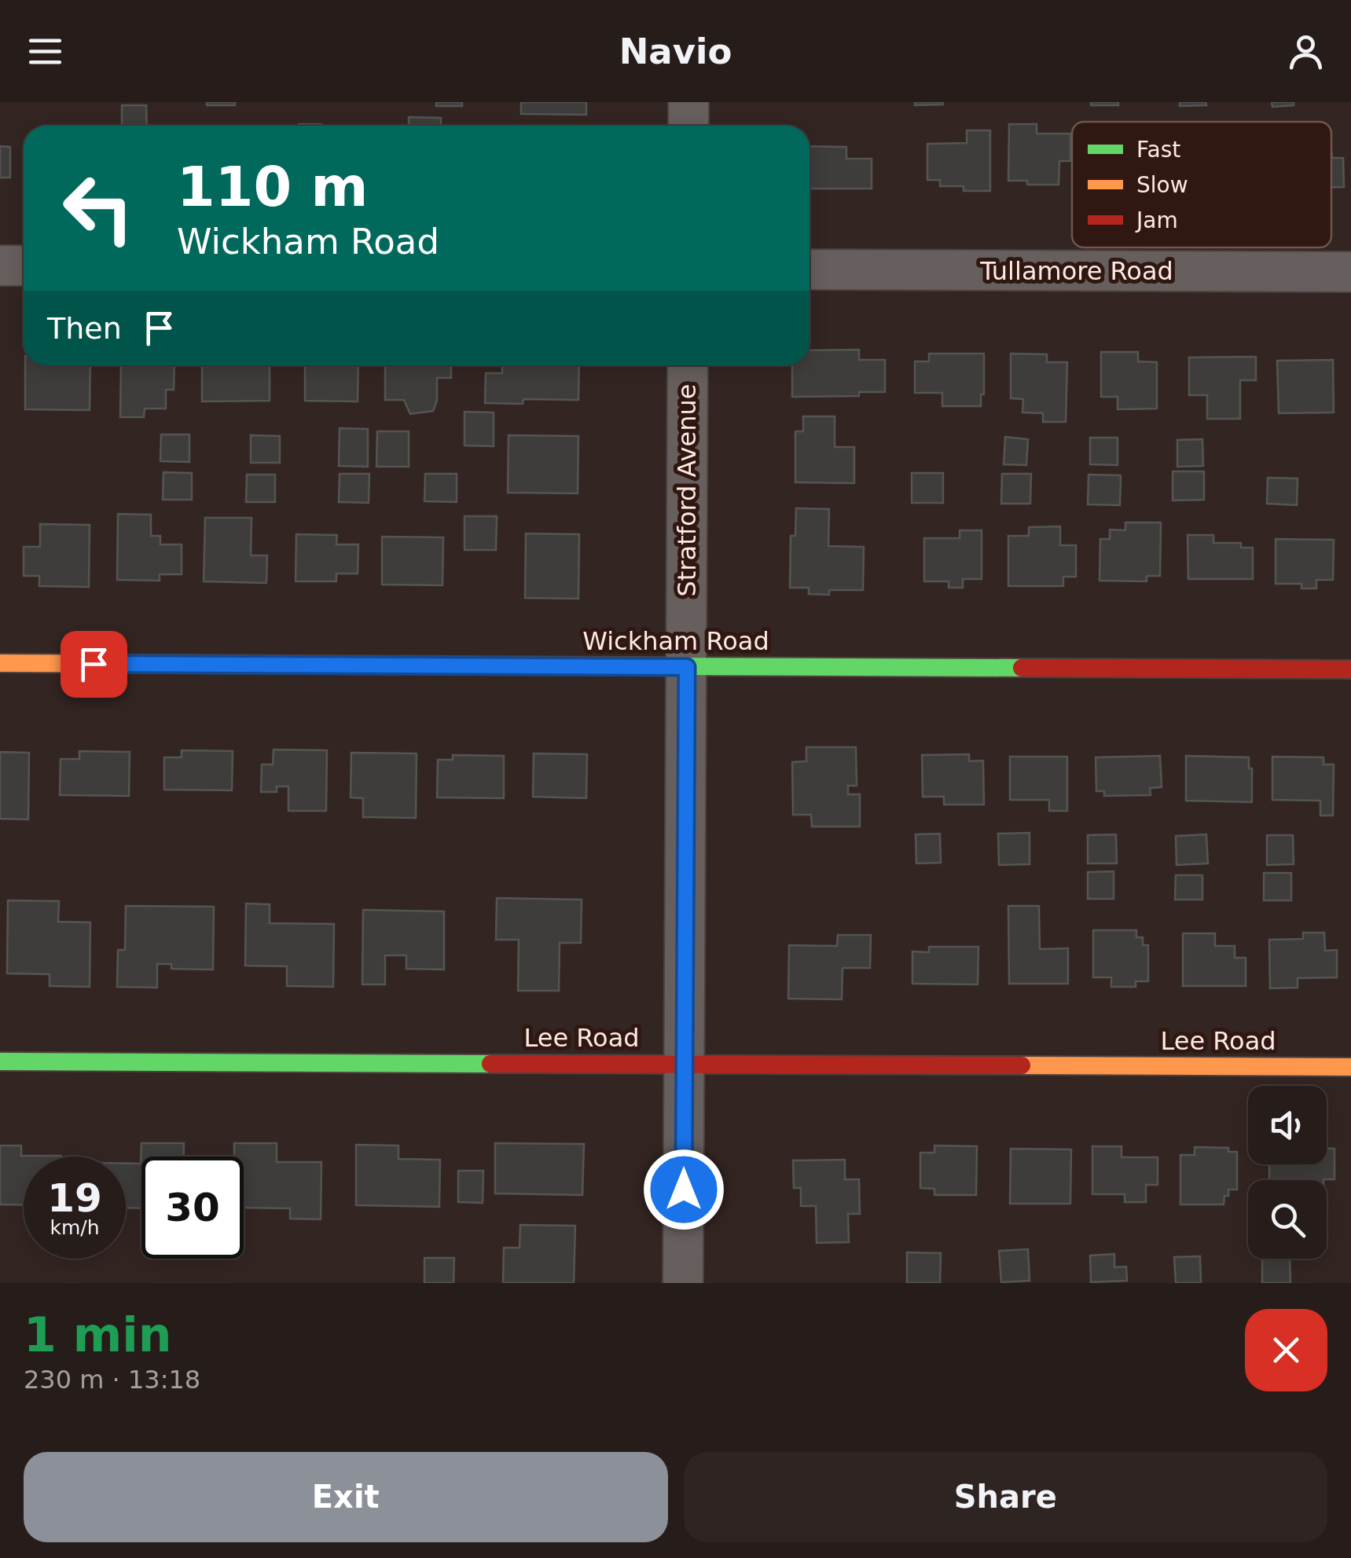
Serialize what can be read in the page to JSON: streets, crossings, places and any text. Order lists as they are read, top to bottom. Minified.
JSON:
{"streets":{"street":["Tullamore Road","Stratford Avenue","Wickham Road","Lee Road"]},"crossings":[["Stratford Avenue","Wickham Road"],["Stratford Avenue","Lee Road"]],"legend":["Fast","Slow","Jam"],"page":{"header":"Navio","turn":["110 m","Wickham Road"],"then":"Then","speed":"19 km/h","limit":"30","heading":["1 min","230 m · 13:18"],"buttons":["Exit","Share"]}}
